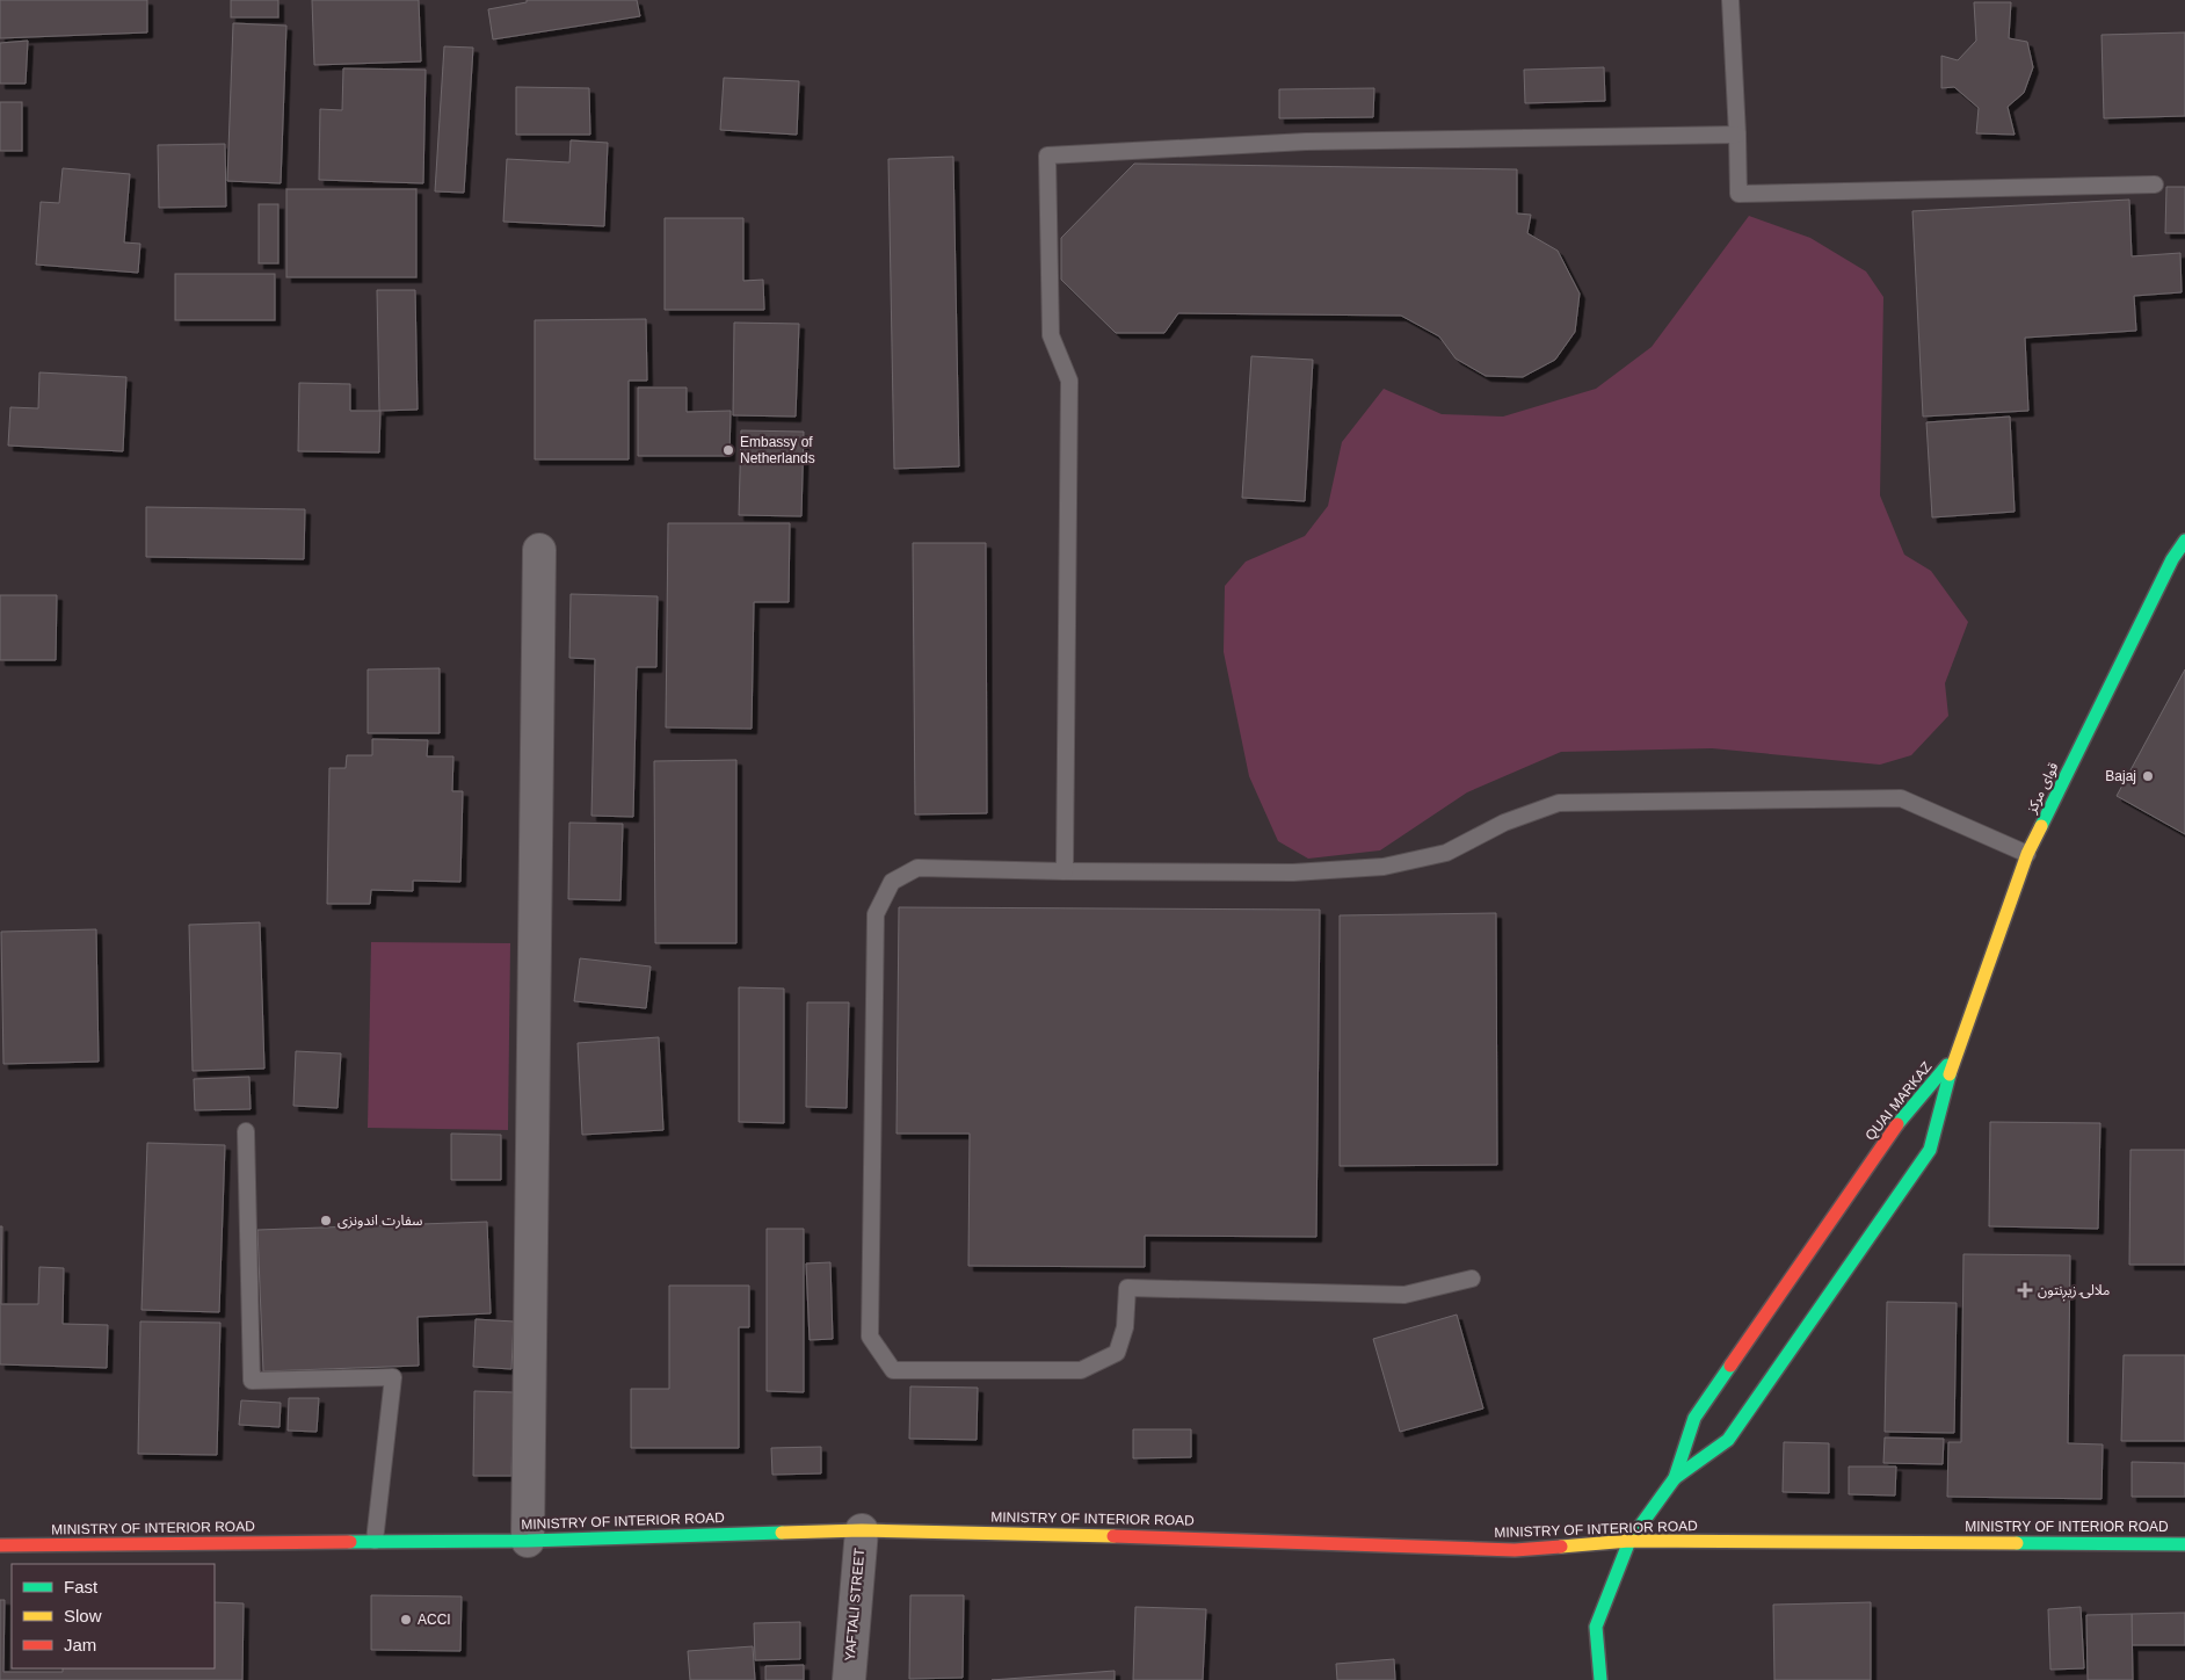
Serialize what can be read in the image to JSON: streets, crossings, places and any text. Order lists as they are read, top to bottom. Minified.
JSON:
{"streets":{"street":["قوای مرکز","QUAI MARKAZ","MINISTRY OF INTERIOR ROAD","YAFTALI STREET"]},"crossings":[["قوای مرکز","QUAI MARKAZ"],["QUAI MARKAZ","MINISTRY OF INTERIOR ROAD"],["MINISTRY OF INTERIOR ROAD","YAFTALI STREET"]],"places":{"other":["Embassy of Netherlands","Bajaj","سفارت اندونزی","ACCI"],"health":["ملالۍ زیږنتون"]},"legend":["Fast","Slow","Jam"]}
